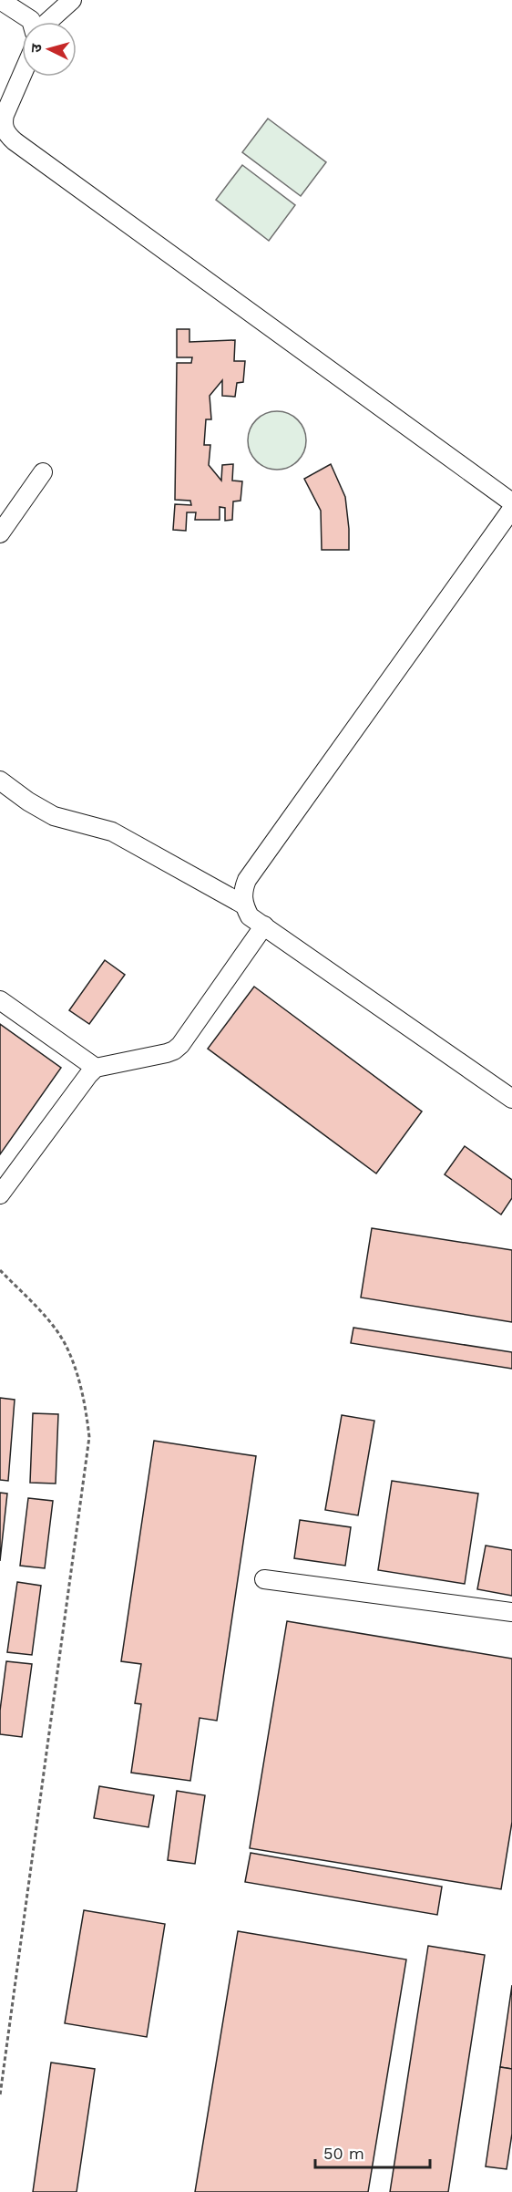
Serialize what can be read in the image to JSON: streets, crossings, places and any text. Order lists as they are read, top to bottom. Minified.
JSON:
{"scale_bar":"50 m","north":"left"}
